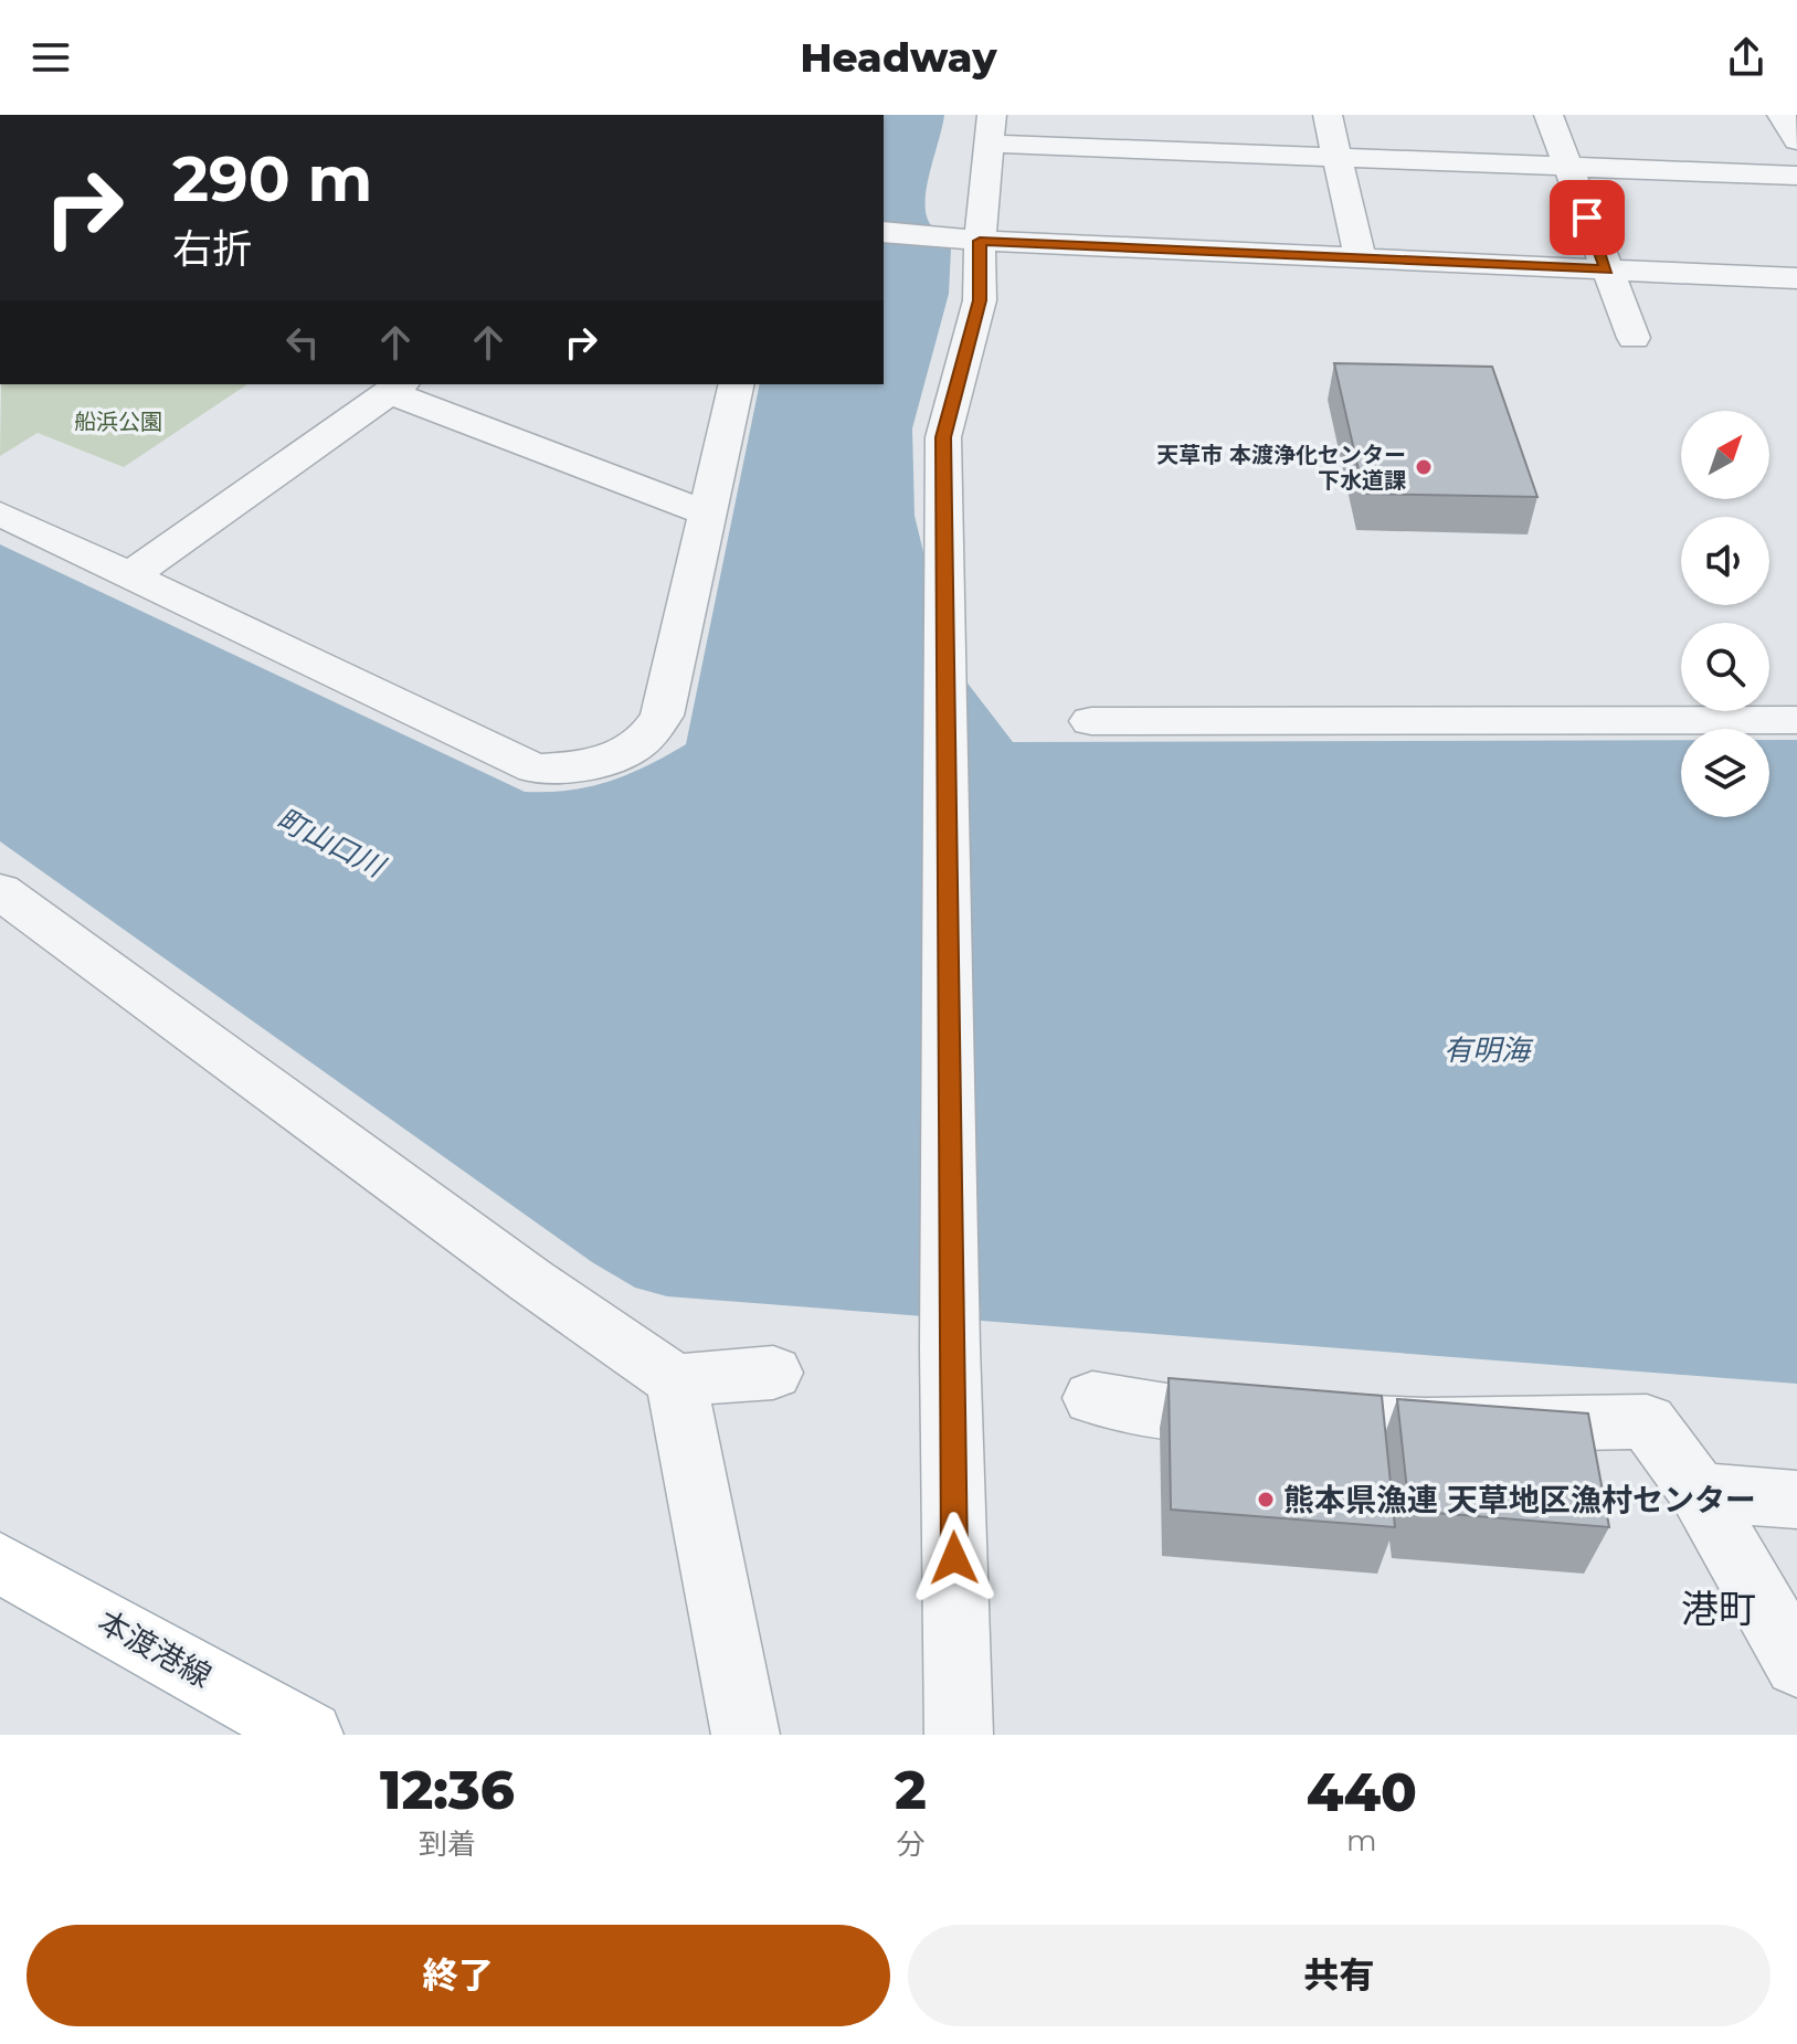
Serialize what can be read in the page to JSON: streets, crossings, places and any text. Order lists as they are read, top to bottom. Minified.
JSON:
{"streets":{"main road":["本渡港線"]},"districts":["港町"],"water":["町山口川","有明海"],"parks":["船浜公園"],"places":["天草市 本渡浄化センター 下水道課","熊本県漁連 天草地区漁村センター"],"north":"top right","page":{"header":"Headway","turn":["290 m","右折"],"eta":["12:36","到着","2","分","440","m"],"buttons":["終了","共有"]}}
